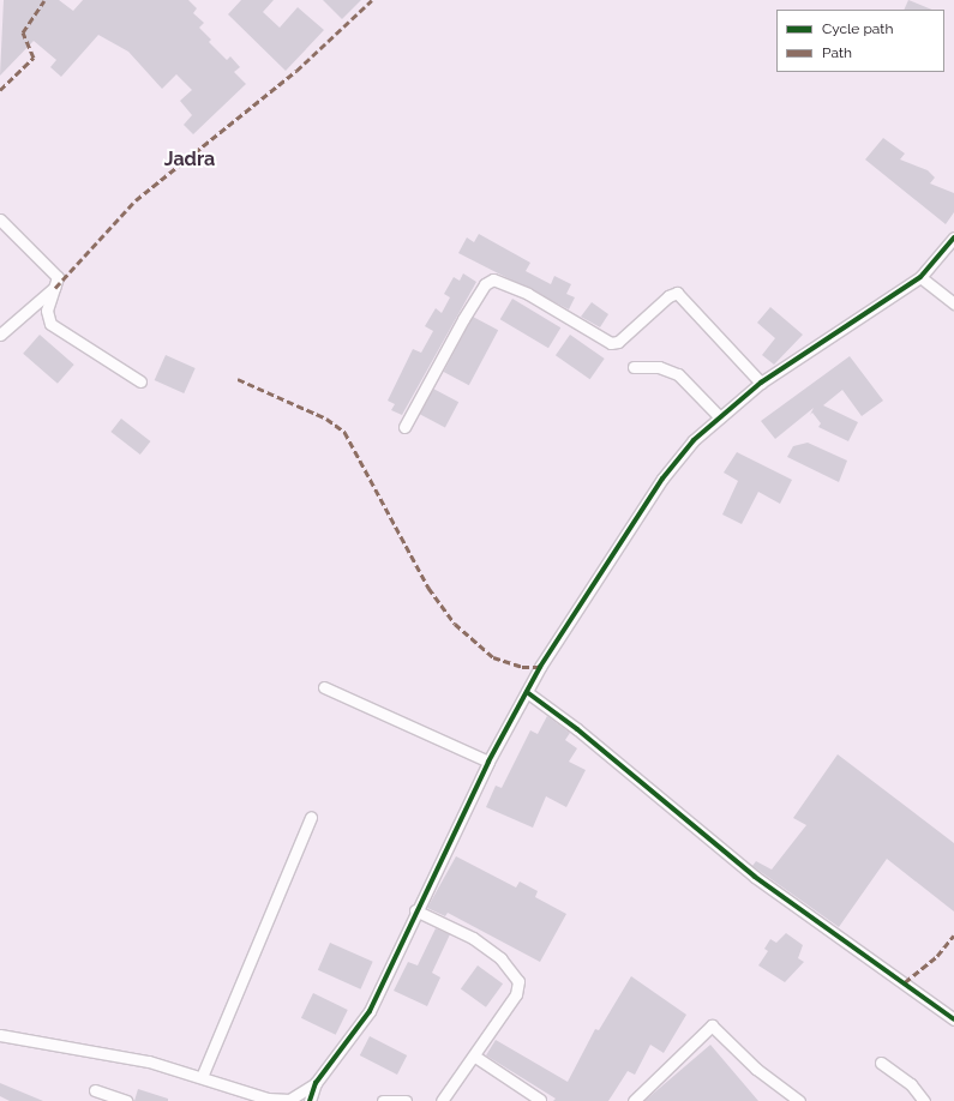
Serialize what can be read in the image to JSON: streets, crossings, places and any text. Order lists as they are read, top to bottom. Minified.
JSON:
{"districts":["Jadra"],"legend":["Cycle path","Path"]}
